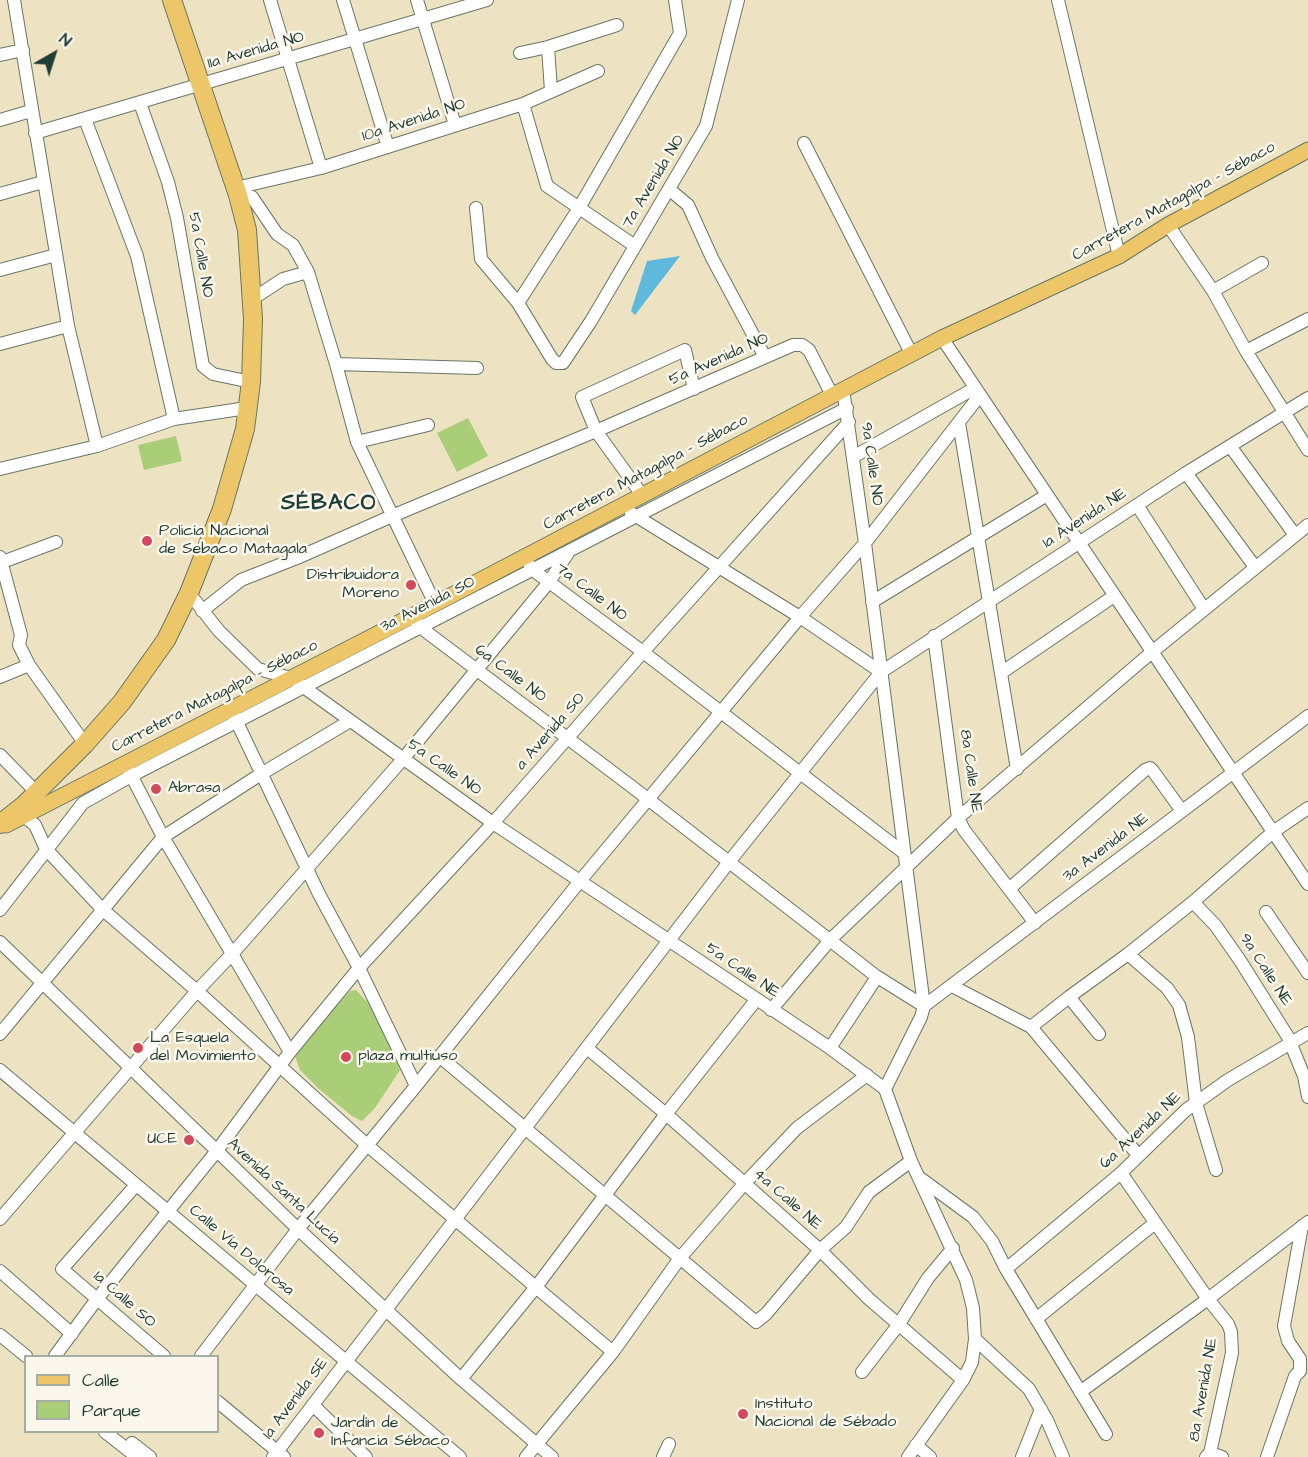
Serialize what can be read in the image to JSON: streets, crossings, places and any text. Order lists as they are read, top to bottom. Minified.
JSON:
{"streets":{"main road":["Carretera Matagalpa - Sébaco"],"street":["11a Avenida NO","10a Avenida NO","7a Avenida NO","5a Calle NO","5a Avenida NO","9a Calle NO","1a Avenida NE","7a Calle NO","3a Avenida SO","6a Calle NO","a Avenida SO","8a Calle NE","3a Avenida NE","9a Calle NE","5a Calle NE","6a Avenida NE","Avenida Santa Lucía","4a Calle NE","Calle Vía Dolorosa","1a Calle SO","8a Avenida NE","1a Avenida SE"]},"crossings":[["11a Avenida NO","5a Calle NO"],["Carretera Matagalpa - Sébaco","5a Calle NO"],["Carretera Matagalpa - Sébaco","5a Avenida NO"],["Carretera Matagalpa - Sébaco","9a Calle NO"],["Carretera Matagalpa - Sébaco","7a Calle NO"],["Carretera Matagalpa - Sébaco","3a Avenida SO"],["Carretera Matagalpa - Sébaco","6a Calle NO"],["5a Calle NO","a Avenida SO"],["5a Calle NO","5a Calle NE"],["5a Avenida NO","9a Calle NO"],["9a Calle NO","1a Avenida NE"],["9a Calle NO","7a Calle NO"],["9a Calle NO","3a Avenida SO"],["9a Calle NO","6a Calle NO"],["9a Calle NO","a Avenida SO"],["9a Calle NO","3a Avenida NE"],["1a Avenida NE","7a Calle NO"],["1a Avenida NE","6a Calle NO"],["1a Avenida NE","8a Calle NE"],["1a Avenida NE","5a Calle NE"],["1a Avenida NE","Avenida Santa Lucía"],["1a Avenida NE","4a Calle NE"],["7a Calle NO","3a Avenida SO"],["7a Calle NO","a Avenida SO"],["3a Avenida SO","6a Calle NO"],["6a Calle NO","a Avenida SO"],["6a Calle NO","3a Avenida NE"],["a Avenida SO","Avenida Santa Lucía"],["a Avenida SO","Calle Vía Dolorosa"],["a Avenida SO","1a Calle SO"],["8a Calle NE","3a Avenida NE"],["9a Calle NE","6a Avenida NE"],["6a Avenida NE","8a Avenida NE"],["Calle Vía Dolorosa","1a Calle SO"],["Calle Vía Dolorosa","1a Avenida SE"]],"districts":["SÉBACO"],"places":["Policía Nacional de Sebaco Matagala","Distribuidora Moreno","Abrasa","La Esquela del Movimiento","plaza multiuso","UCE","Instituto Nacional de Sébado","Jardín de Infancia Sébaco"],"legend":["Calle","Parque"],"north":"top right"}
